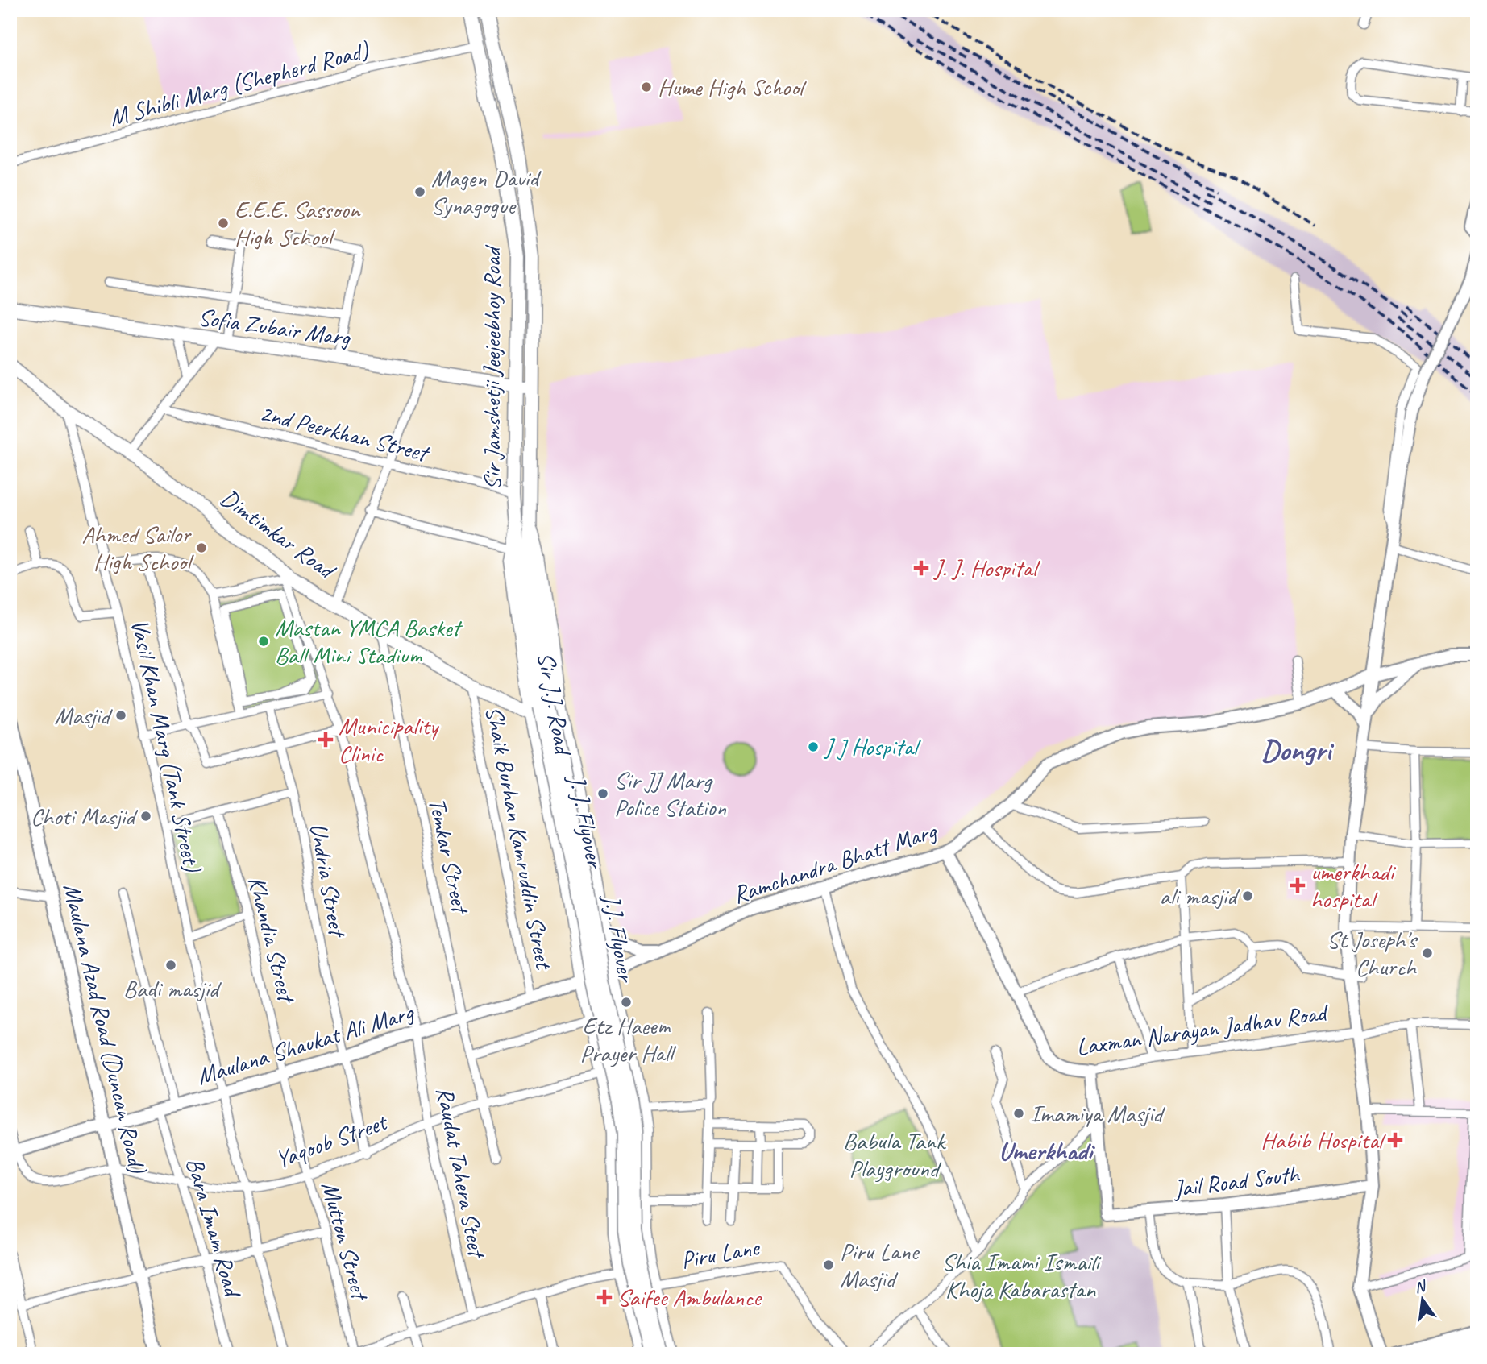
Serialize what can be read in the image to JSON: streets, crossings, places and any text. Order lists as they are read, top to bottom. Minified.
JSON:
{"streets":{"main road":["Sofia Zubair Marg","Sir Jamshetji Jeejeebhoy Road","Dimtimkar Road","Sir J.J. Road","J. J. Flyover","J.J. Flyover"],"street":["M Shibli Marg (Shepherd Road)","2nd Peerkhan Street","Vasil Khan Marg (Tank Street)","Shaik Burhan Kamruddin Street","Temkar Street","Ramchandra Bhatt Marg","Undria Street","Khandia Street","Maulana Azad Road (Duncan Road)","Laxman Narayan Jadhav Road","Maulana Shaukat Ali Marg","Yaqoob Street","Raudat Tahera Steet","Jail Road South","Bara Imam Road","Mutton Street","Piru Lane"]},"crossings":[["M Shibli Marg (Shepherd Road)","Sir Jamshetji Jeejeebhoy Road"],["Sofia Zubair Marg","Sir Jamshetji Jeejeebhoy Road"],["Sir Jamshetji Jeejeebhoy Road","2nd Peerkhan Street"],["Sir Jamshetji Jeejeebhoy Road","Sir J.J. Road"],["Sir Jamshetji Jeejeebhoy Road","J. J. Flyover"],["Sir Jamshetji Jeejeebhoy Road","J.J. Flyover"],["Dimtimkar Road","Sir J.J. Road"],["Dimtimkar Road","Vasil Khan Marg (Tank Street)"],["Dimtimkar Road","J. J. Flyover"],["Dimtimkar Road","Shaik Burhan Kamruddin Street"],["Dimtimkar Road","Temkar Street"],["Dimtimkar Road","J.J. Flyover"],["Dimtimkar Road","Raudat Tahera Steet"],["Sir J.J. Road","J. J. Flyover"],["Sir J.J. Road","Ramchandra Bhatt Marg"],["Sir J.J. Road","J.J. Flyover"],["Sir J.J. Road","Maulana Shaukat Ali Marg"],["Sir J.J. Road","Yaqoob Street"],["Sir J.J. Road","Piru Lane"],["Vasil Khan Marg (Tank Street)","Maulana Shaukat Ali Marg"],["Vasil Khan Marg (Tank Street)","Yaqoob Street"],["J. J. Flyover","J.J. Flyover"],["Shaik Burhan Kamruddin Street","Maulana Shaukat Ali Marg"],["Temkar Street","Maulana Shaukat Ali Marg"],["Temkar Street","Yaqoob Street"],["Ramchandra Bhatt Marg","Laxman Narayan Jadhav Road"],["Ramchandra Bhatt Marg","Maulana Shaukat Ali Marg"],["Undria Street","Maulana Shaukat Ali Marg"],["Undria Street","Yaqoob Street"],["Khandia Street","Maulana Shaukat Ali Marg"],["Khandia Street","Mutton Street"],["Maulana Azad Road (Duncan Road)","Maulana Shaukat Ali Marg"],["Maulana Azad Road (Duncan Road)","Yaqoob Street"],["Maulana Shaukat Ali Marg","Yaqoob Street"],["Maulana Shaukat Ali Marg","Raudat Tahera Steet"],["Maulana Shaukat Ali Marg","Bara Imam Road"],["Maulana Shaukat Ali Marg","Mutton Street"],["Yaqoob Street","Raudat Tahera Steet"],["Yaqoob Street","Bara Imam Road"],["Yaqoob Street","Mutton Street"]],"districts":["Dongri","Umerkhadi"],"parks":["Babula Tank Playground","Shia Imami Ismaili Khoja Kabarastan"],"places":{"other":["Hume High School","Magen David Synagogue","E.E.E. Sassoon High School","Ahmed Sailor High School","Mastan YMCA Basket Ball Mini Stadium","Masjid","J J Hospital","Sir JJ Marg Police Station","Choti Masjid","ali masjid","St Joseph's Church","Badi masjid","Etz Haeem Prayer Hall","Imamiya Masjid","Piru Lane Masjid"],"health":["J. J. Hospital","Municipality Clinic","umerkhadi hospital","Habib Hospital","Saifee Ambulance"]},"north":"top"}
